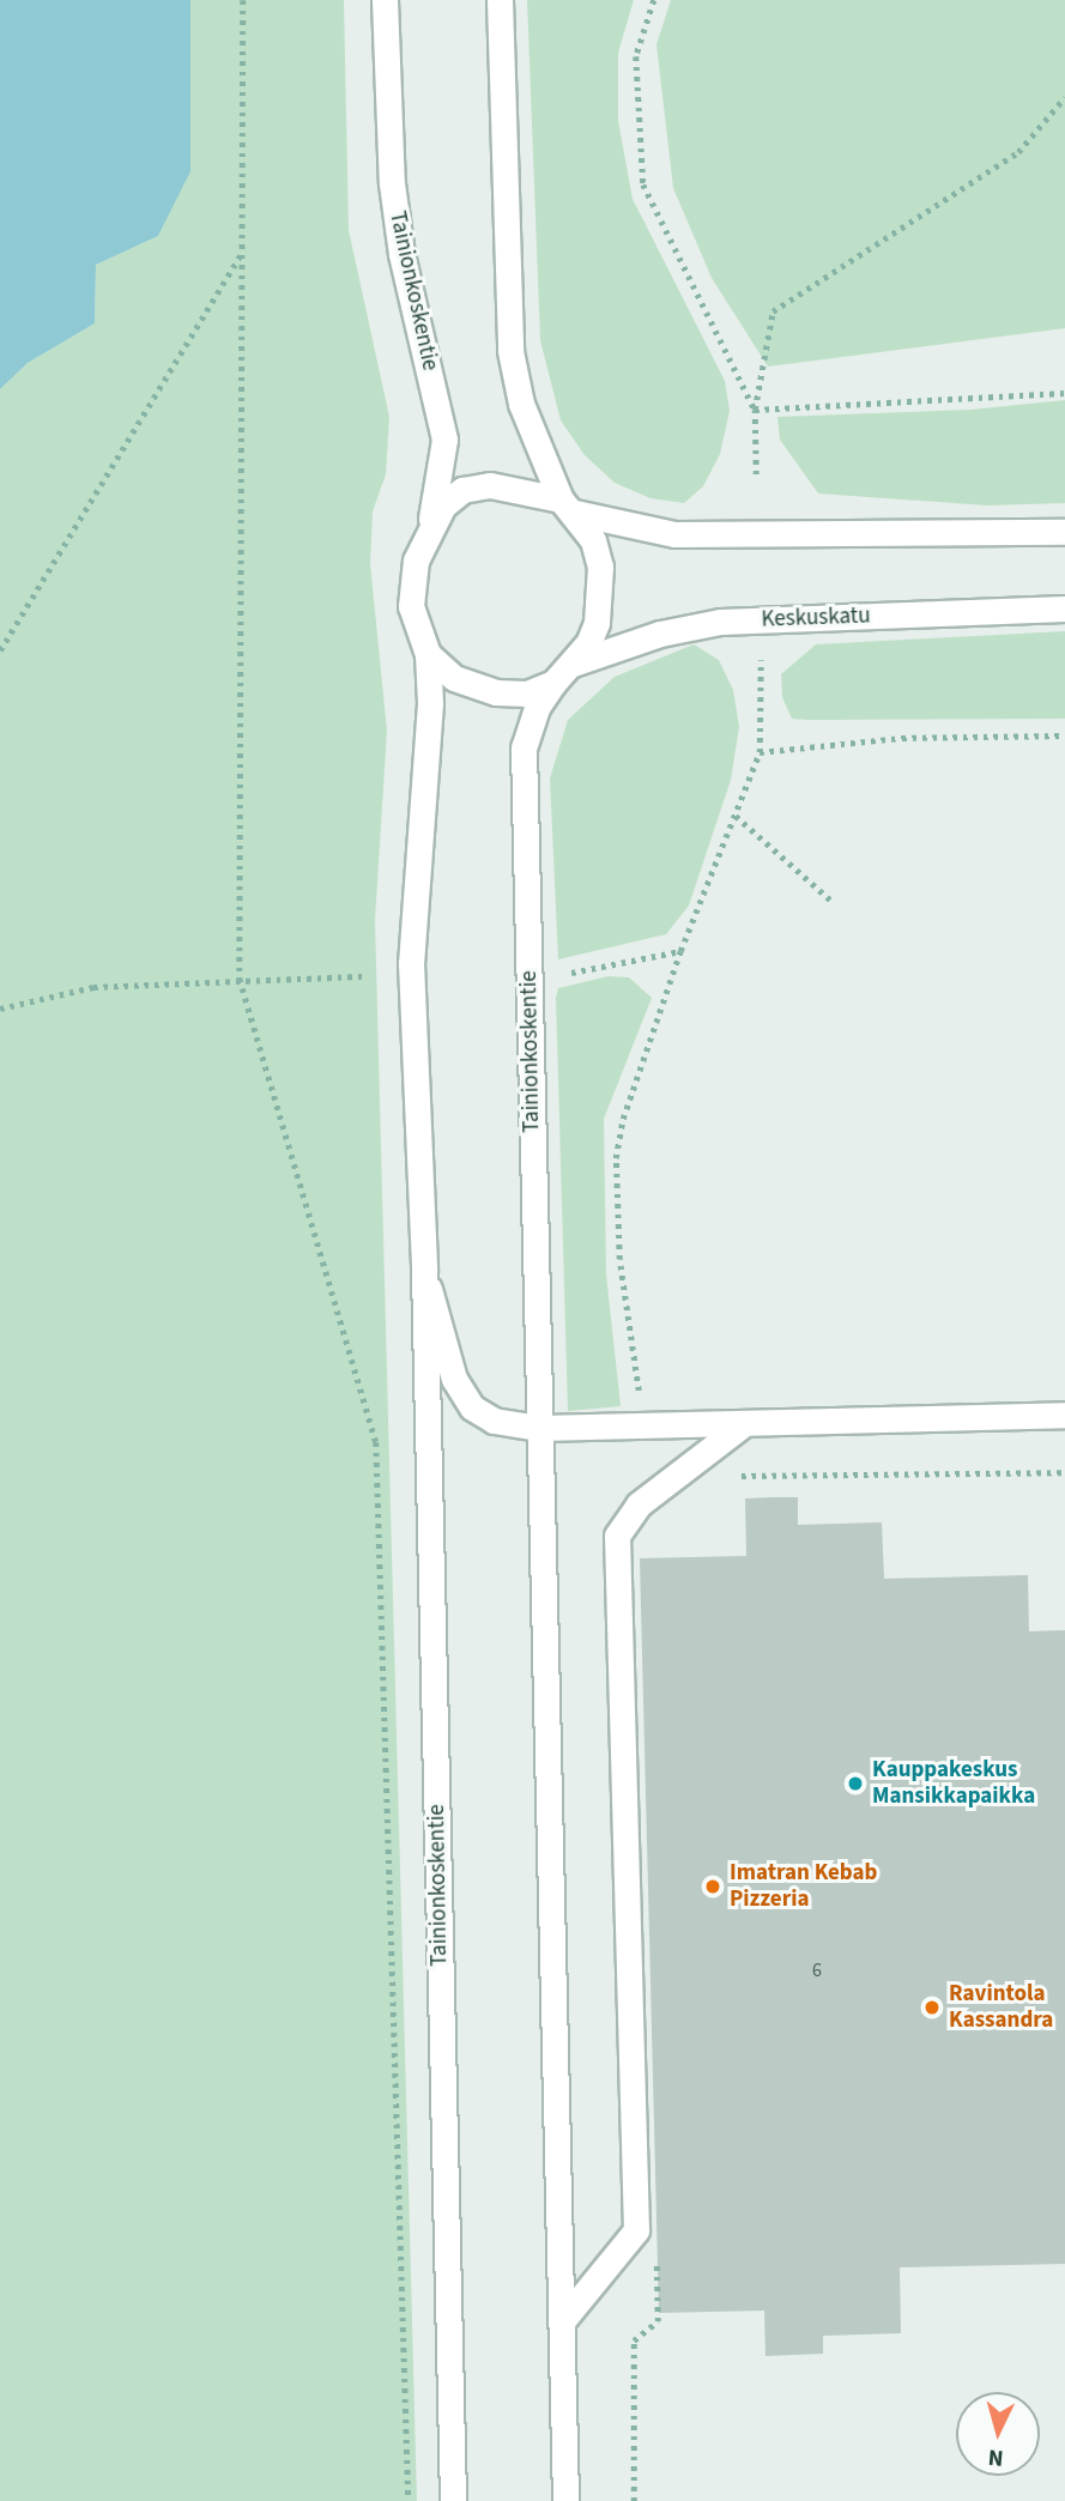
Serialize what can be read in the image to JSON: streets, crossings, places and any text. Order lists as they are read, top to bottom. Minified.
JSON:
{"streets":{"main road":["Tainionkoskentie","Keskuskatu"]},"crossings":[["Tainionkoskentie","Keskuskatu"]],"places":["Kauppakeskus Mansikkapaikka","Imatran Kebab Pizzeria","Ravintola Kassandra"],"house_numbers":["6"],"north":"bottom"}
